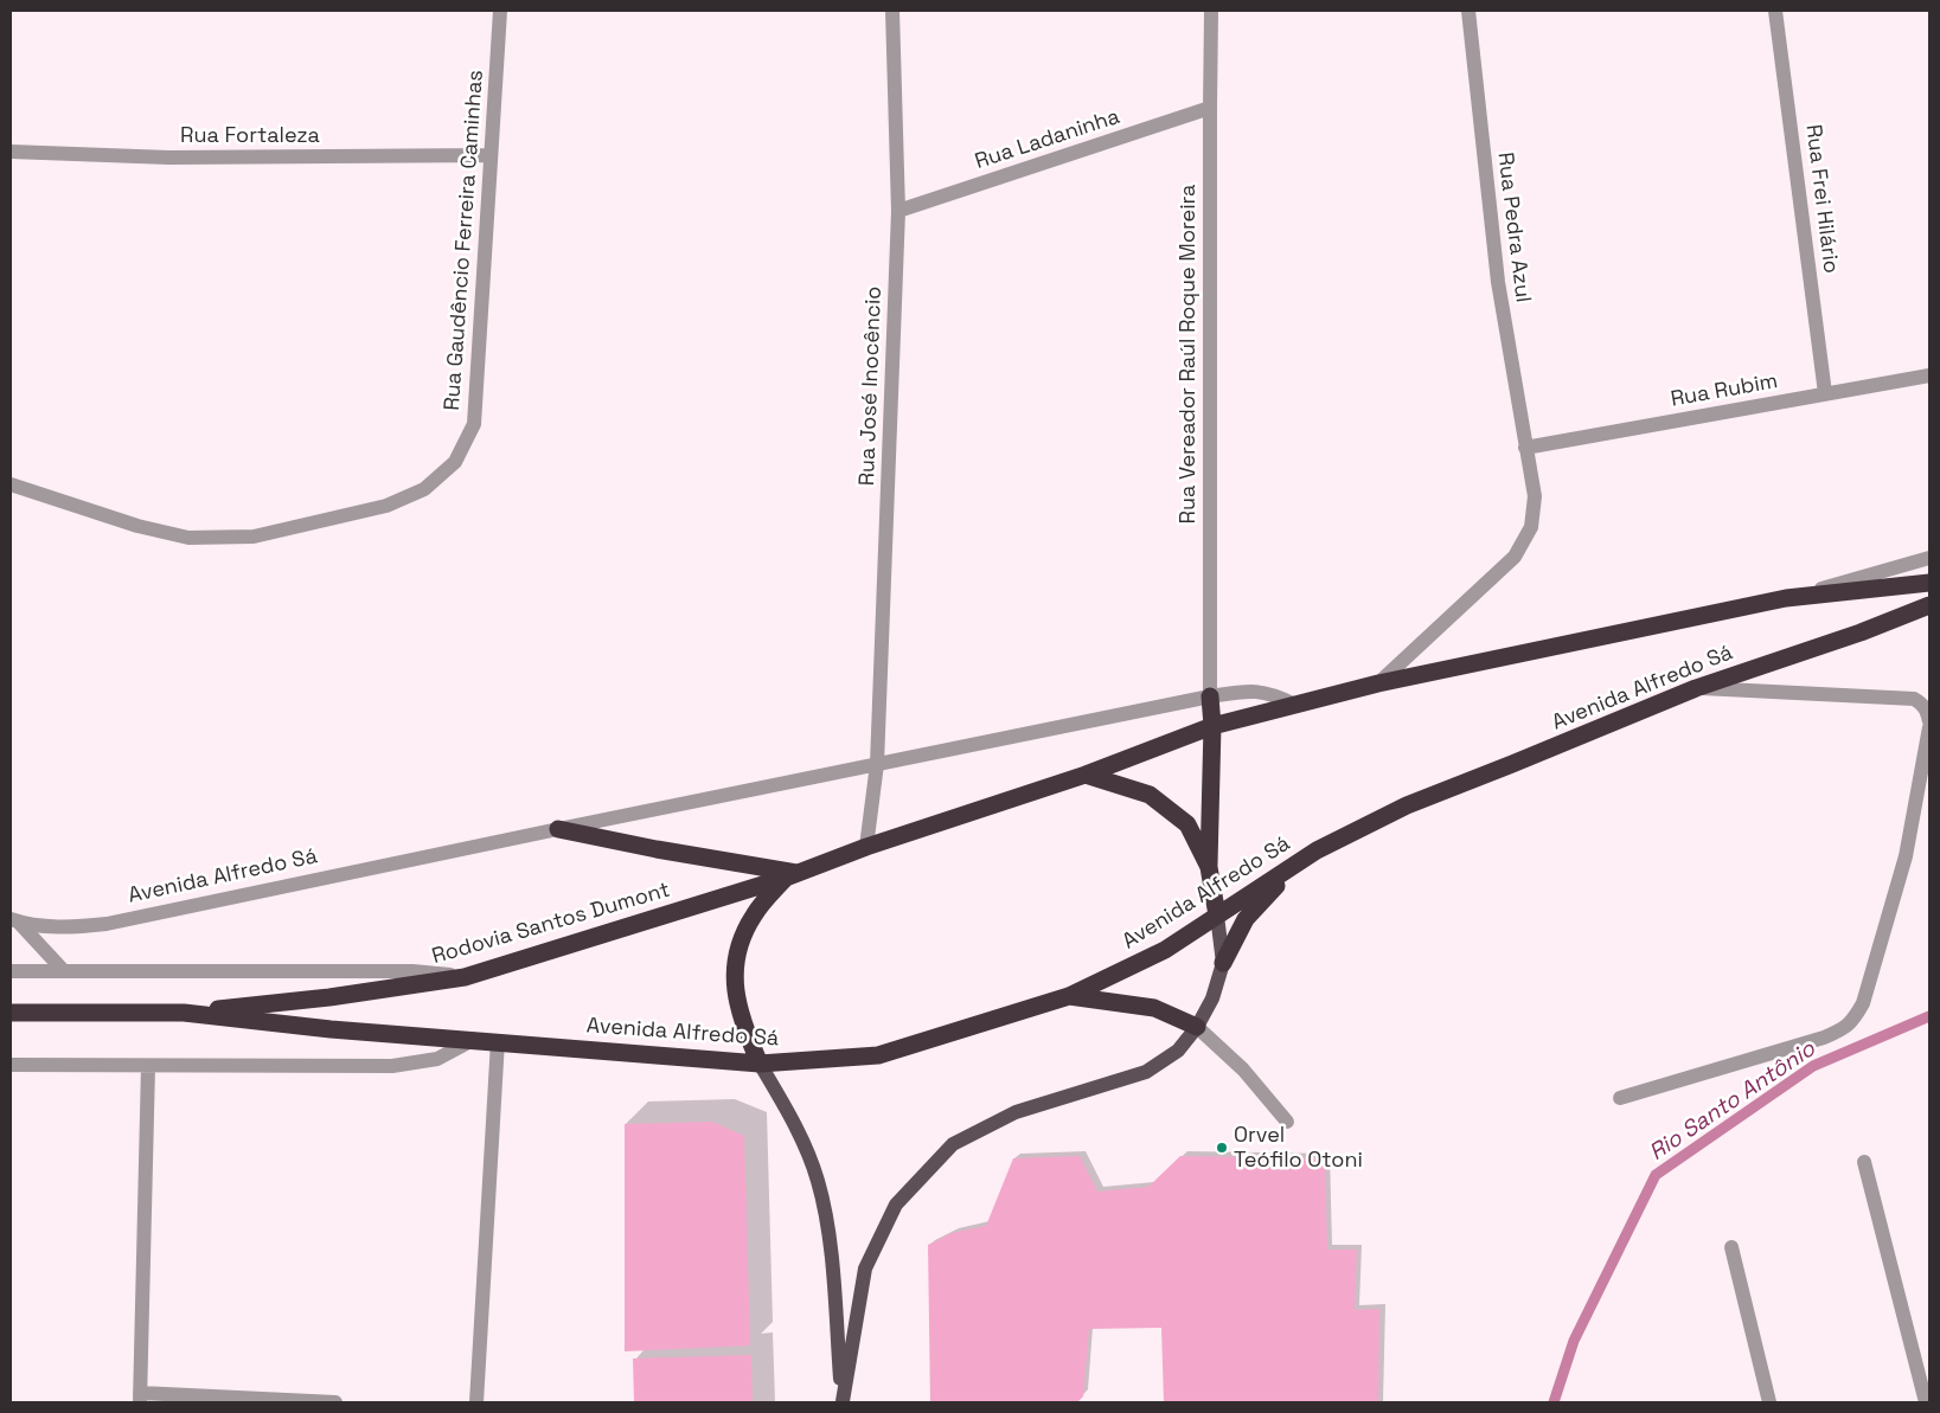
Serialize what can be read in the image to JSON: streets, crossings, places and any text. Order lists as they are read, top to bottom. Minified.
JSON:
{"streets":{"highway":["Avenida Alfredo Sá","Rodovia Santos Dumont"],"street":["Rua Fortaleza","Rua Ladaninha","Rua Frei Hilário","Rua Pedra Azul","Rua Gaudêncio Ferreira Caminhas","Rua Vereador Raúl Roque Moreira","Rua José Inocêncio","Rua Rubim"]},"crossings":[["Rua Fortaleza","Rua Gaudêncio Ferreira Caminhas"],["Rua Ladaninha","Rua Vereador Raúl Roque Moreira"],["Rua Ladaninha","Rua José Inocêncio"],["Rua Frei Hilário","Rua Rubim"],["Rua Pedra Azul","Rua Rubim"],["Rua Pedra Azul","Avenida Alfredo Sá"],["Rua Vereador Raúl Roque Moreira","Avenida Alfredo Sá"],["Rua José Inocêncio","Avenida Alfredo Sá"],["Avenida Alfredo Sá","Rodovia Santos Dumont"]],"water":["Rio Santo Antônio"],"places":["Orvel Teófilo Otoni"]}
